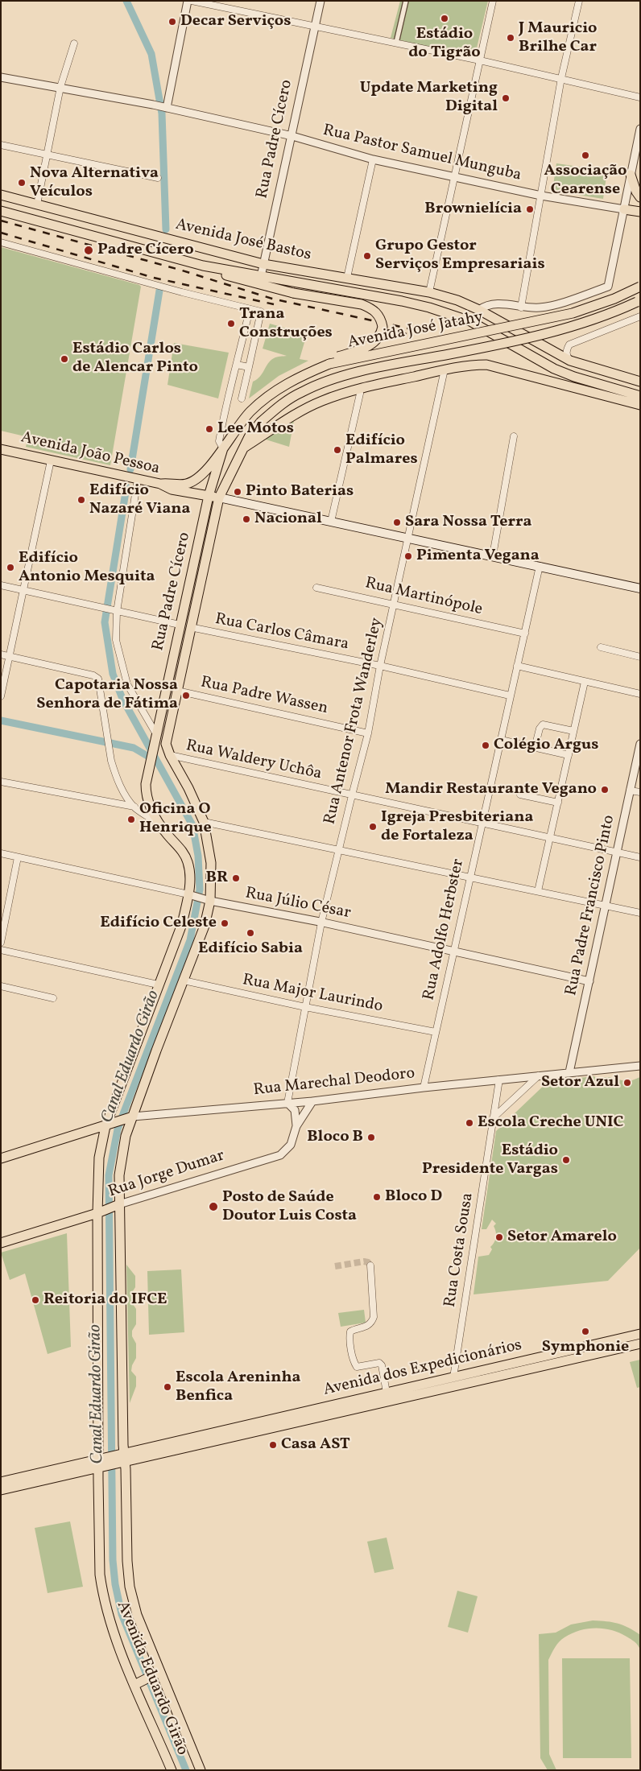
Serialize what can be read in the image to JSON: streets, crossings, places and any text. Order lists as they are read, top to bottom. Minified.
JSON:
{"streets":{"main road":["Rua Padre Cícero","Avenida José Bastos","Avenida José Jatahy","Avenida João Pessoa","Rua Jorge Dumar","Avenida dos Expedicionários","Avenida Eduardo Girão"],"street":["Rua Pastor Samuel Munguba","Rua Martinópole","Rua Carlos Câmara","Rua Padre Wassen","Rua Antenor Frota Wanderley","Rua Waldery Uchôa","Rua Júlio César","Rua Padre Francisco Pinto","Rua Adolfo Herbster","Rua Major Laurindo","Rua Marechal Deodoro","Rua Costa Sousa"]},"crossings":[["Rua Padre Cícero","Rua Pastor Samuel Munguba"],["Rua Padre Cícero","Avenida José Bastos"],["Rua Padre Cícero","Avenida José Jatahy"],["Rua Padre Cícero","Avenida João Pessoa"],["Rua Padre Cícero","Rua Carlos Câmara"],["Rua Padre Cícero","Rua Padre Wassen"],["Rua Padre Cícero","Rua Waldery Uchôa"],["Rua Padre Cícero","Avenida Eduardo Girão"],["Rua Martinópole","Rua Antenor Frota Wanderley"],["Rua Martinópole","Rua Adolfo Herbster"],["Rua Carlos Câmara","Rua Antenor Frota Wanderley"],["Rua Carlos Câmara","Rua Adolfo Herbster"],["Rua Padre Wassen","Rua Antenor Frota Wanderley"],["Rua Antenor Frota Wanderley","Rua Waldery Uchôa"],["Rua Antenor Frota Wanderley","Rua Júlio César"],["Rua Antenor Frota Wanderley","Rua Major Laurindo"],["Rua Antenor Frota Wanderley","Rua Marechal Deodoro"],["Rua Waldery Uchôa","Rua Padre Francisco Pinto"],["Rua Waldery Uchôa","Rua Adolfo Herbster"],["Rua Waldery Uchôa","Avenida Eduardo Girão"],["Rua Júlio César","Rua Padre Francisco Pinto"],["Rua Júlio César","Rua Adolfo Herbster"],["Rua Júlio César","Avenida Eduardo Girão"],["Rua Padre Francisco Pinto","Rua Marechal Deodoro"],["Rua Adolfo Herbster","Rua Major Laurindo"],["Rua Adolfo Herbster","Rua Marechal Deodoro"],["Rua Major Laurindo","Avenida Eduardo Girão"],["Rua Marechal Deodoro","Rua Jorge Dumar"],["Rua Marechal Deodoro","Rua Costa Sousa"],["Rua Marechal Deodoro","Avenida Eduardo Girão"],["Rua Jorge Dumar","Avenida Eduardo Girão"],["Rua Costa Sousa","Avenida dos Expedicionários"],["Avenida dos Expedicionários","Avenida Eduardo Girão"]],"water":["Canal Eduardo Girão"],"places":["Estádio do Tigrão","Decar Serviços","J Mauricio Brilhe Car","Update Marketing Digital","Associação Cearense","Nova Alternativa Veículos","Brownielícia","Padre Cícero","Grupo Gestor Serviços Empresariais","Trana Construções","Estádio Carlos de Alencar Pinto","Lee Motos","Edifício Palmares","Pinto Baterias","Edifício Nazaré Viana","Nacional","Sara Nossa Terra","Pimenta Vegana","Edifício Antonio Mesquita","Capotaria Nossa Senhora de Fátima","Colégio Argus","Mandir Restaurante Vegano","Oficina O Henrique","Igreja Presbiteriana de Fortaleza","BR","Edifício Celeste","Edifício Sabia","Setor Azul","Escola Creche UNIC","Bloco B","Estádio Presidente Vargas","Bloco D","Posto de Saúde Doutor Luis Costa","Setor Amarelo","Reitoria do IFCE","Symphonie","Escola Areninha Benfica","Casa AST"]}
